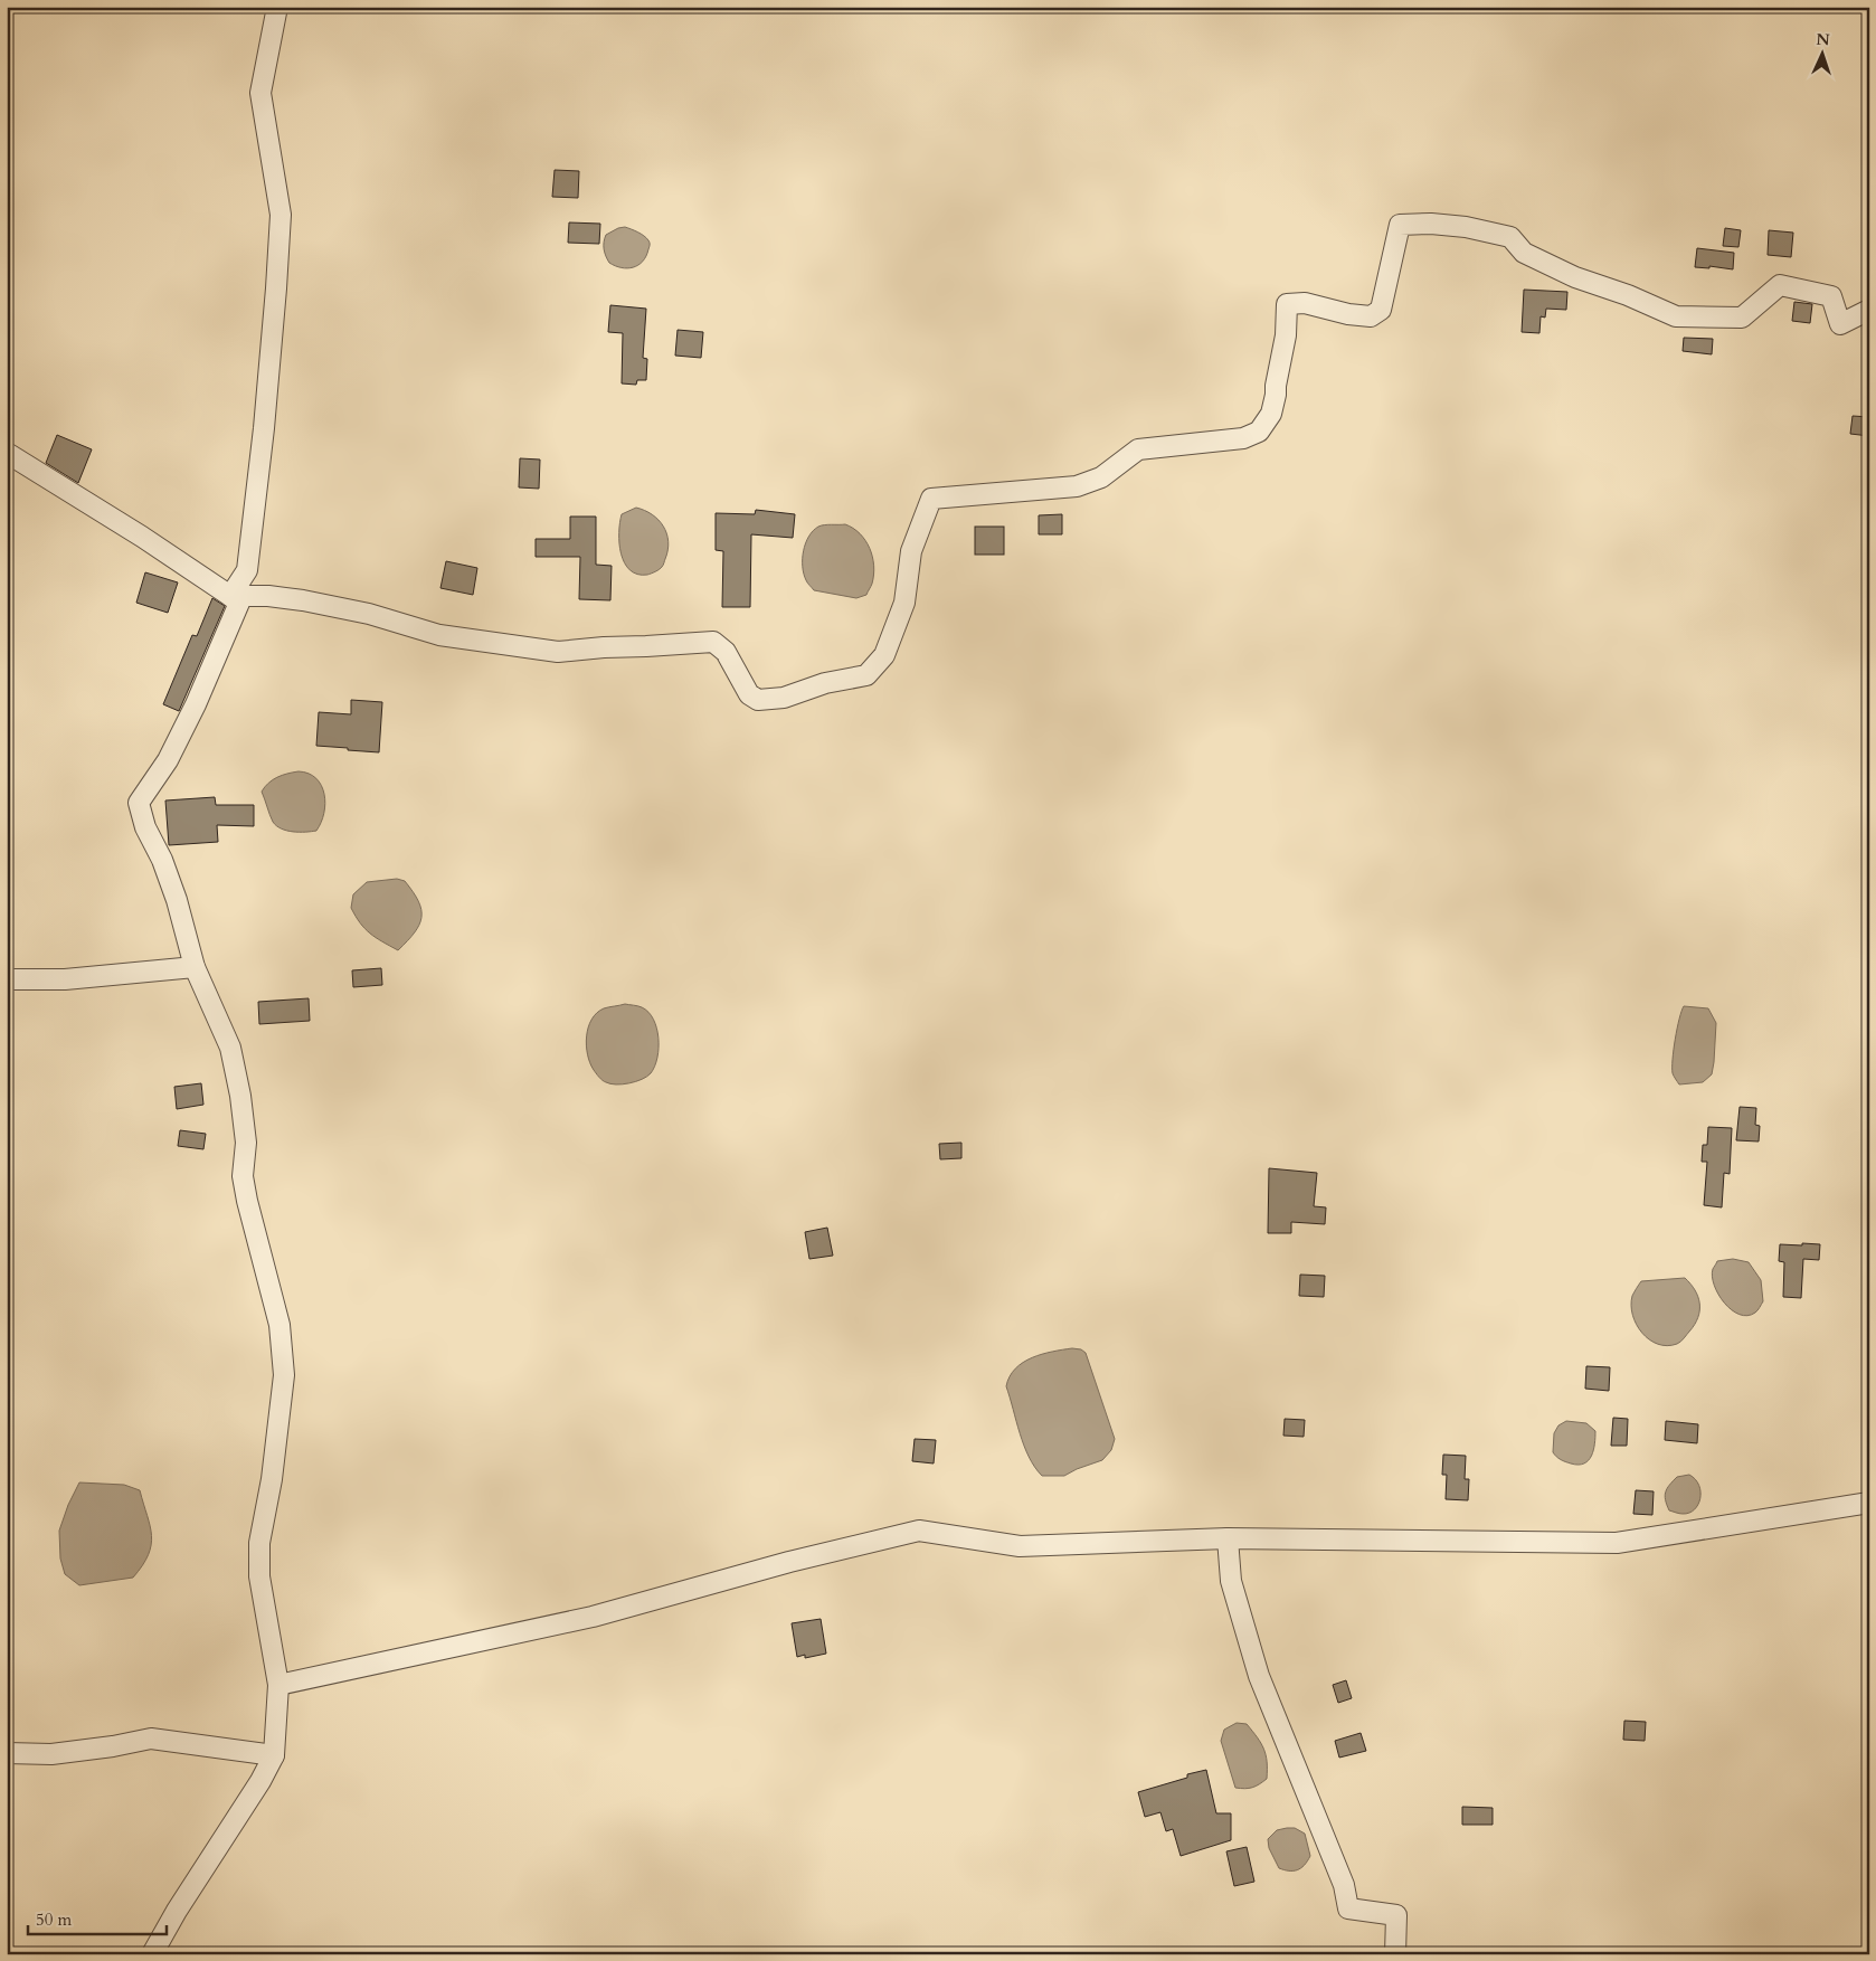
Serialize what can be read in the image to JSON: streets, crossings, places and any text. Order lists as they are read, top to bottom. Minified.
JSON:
{"scale_bar":"50 m","north":"top"}
